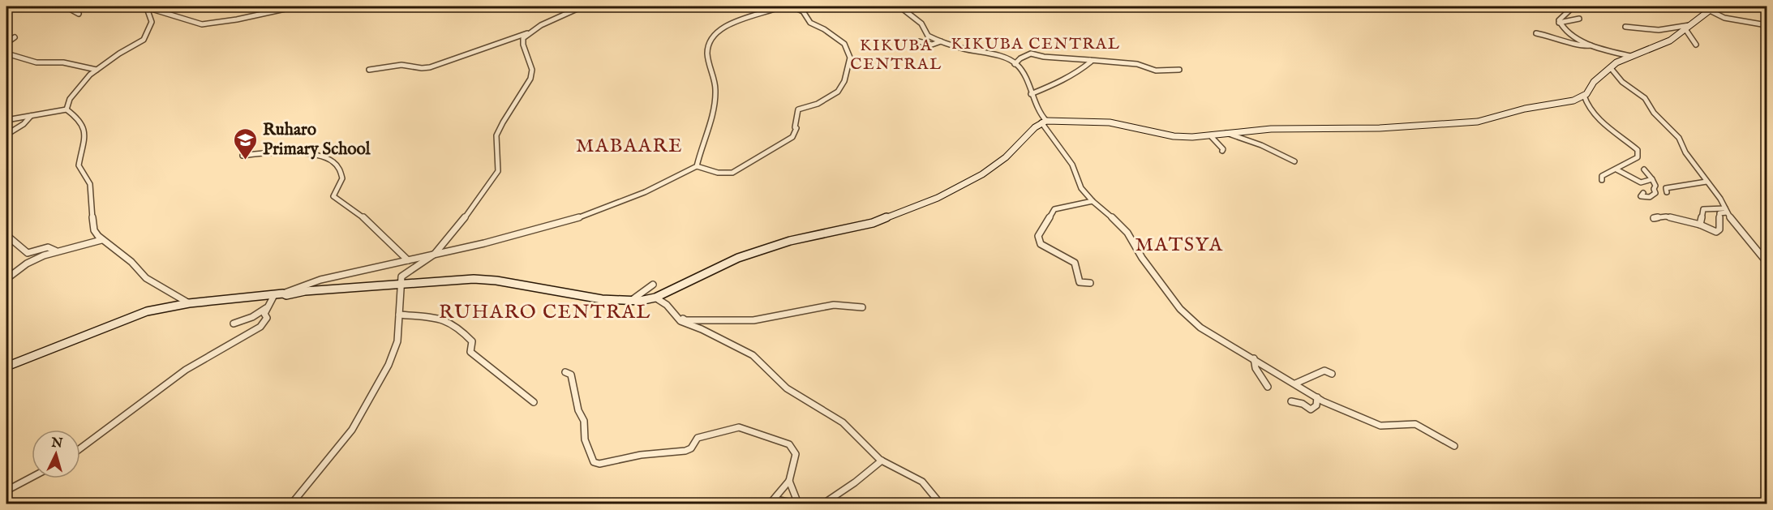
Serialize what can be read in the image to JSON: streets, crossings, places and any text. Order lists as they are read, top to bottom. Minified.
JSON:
{"districts":["KIKUBA CENTRAL","KIKUBA CENTRAL","MABAARE","MATSYA","RUHARO CENTRAL"],"places":{"school or university":["Ruharo Primary School"]},"north":"top"}
